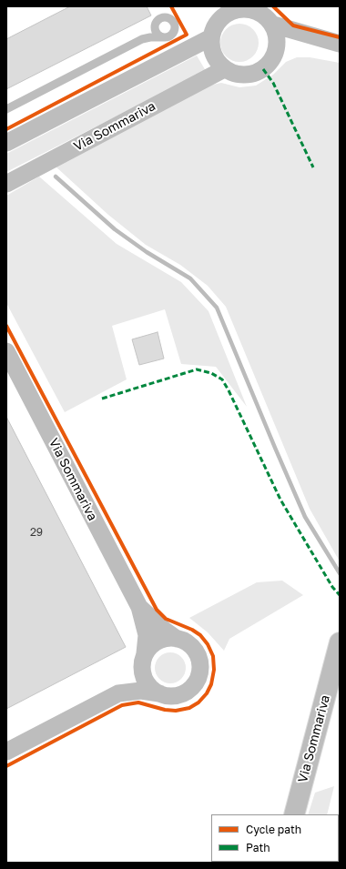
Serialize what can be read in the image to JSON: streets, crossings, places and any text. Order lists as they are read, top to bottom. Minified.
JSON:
{"streets":{"main road":["Via Sommariva"]},"house_numbers":["29"],"legend":["Cycle path","Path"]}
